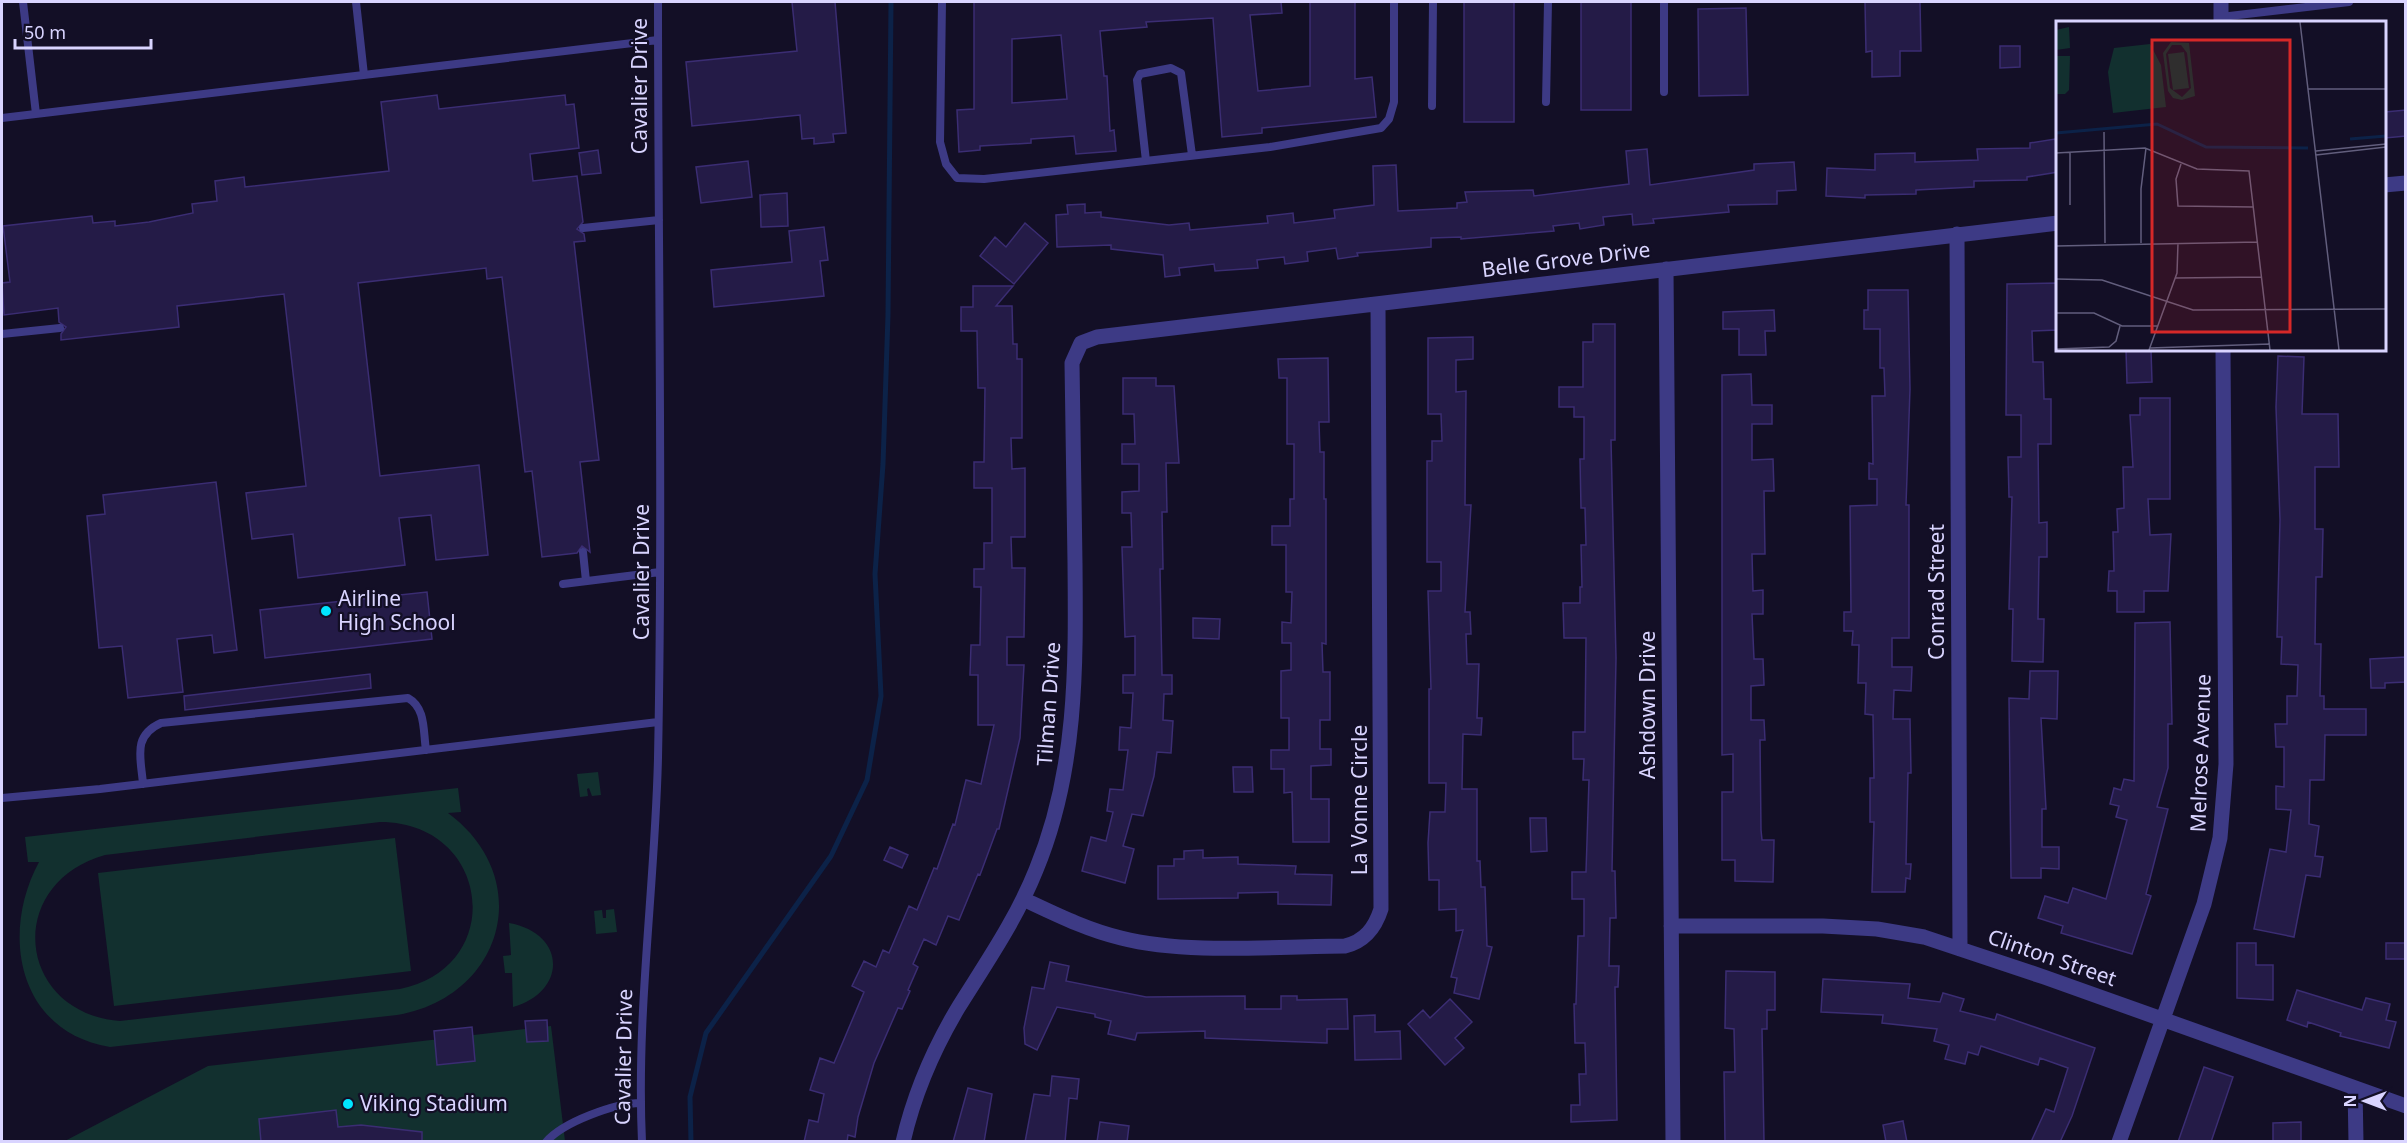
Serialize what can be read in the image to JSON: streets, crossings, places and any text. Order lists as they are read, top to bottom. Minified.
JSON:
{"streets":{"street":["Belle Grove Drive","Conrad Street","Tilman Drive","Ashdown Drive","Melrose Avenue","La Vonne Circle","Clinton Street"],"lane":["Cavalier Drive"]},"crossings":[["Belle Grove Drive","Conrad Street"],["Belle Grove Drive","Tilman Drive"],["Belle Grove Drive","Ashdown Drive"],["Belle Grove Drive","La Vonne Circle"],["Conrad Street","Clinton Street"],["Tilman Drive","La Vonne Circle"],["Ashdown Drive","Clinton Street"],["Melrose Avenue","Clinton Street"]],"places":["Airline High School","Viking Stadium"],"scale_bar":"50 m","north":"left"}
